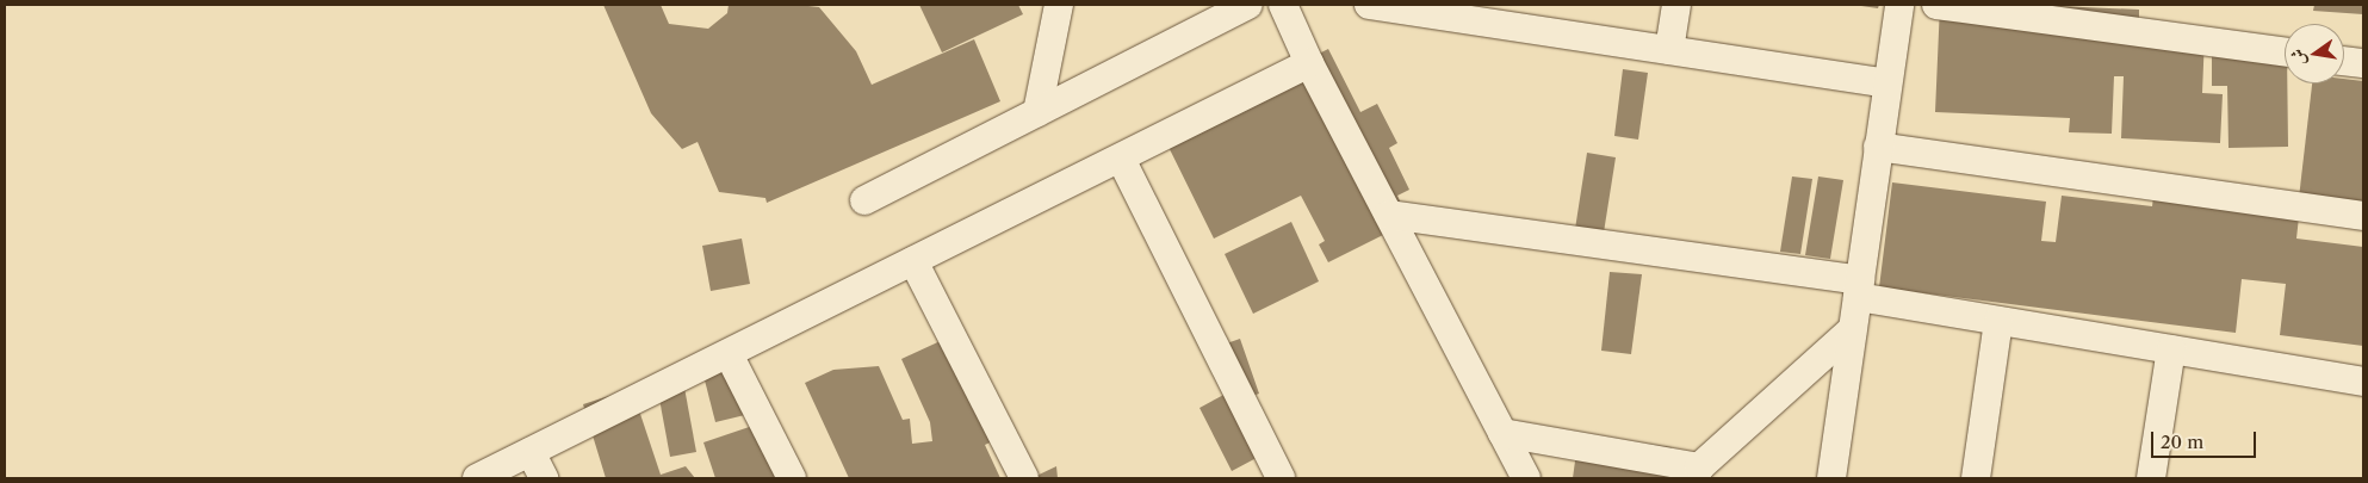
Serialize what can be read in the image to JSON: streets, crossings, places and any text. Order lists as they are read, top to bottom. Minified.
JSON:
{"scale_bar":"20 m","north":"left"}
